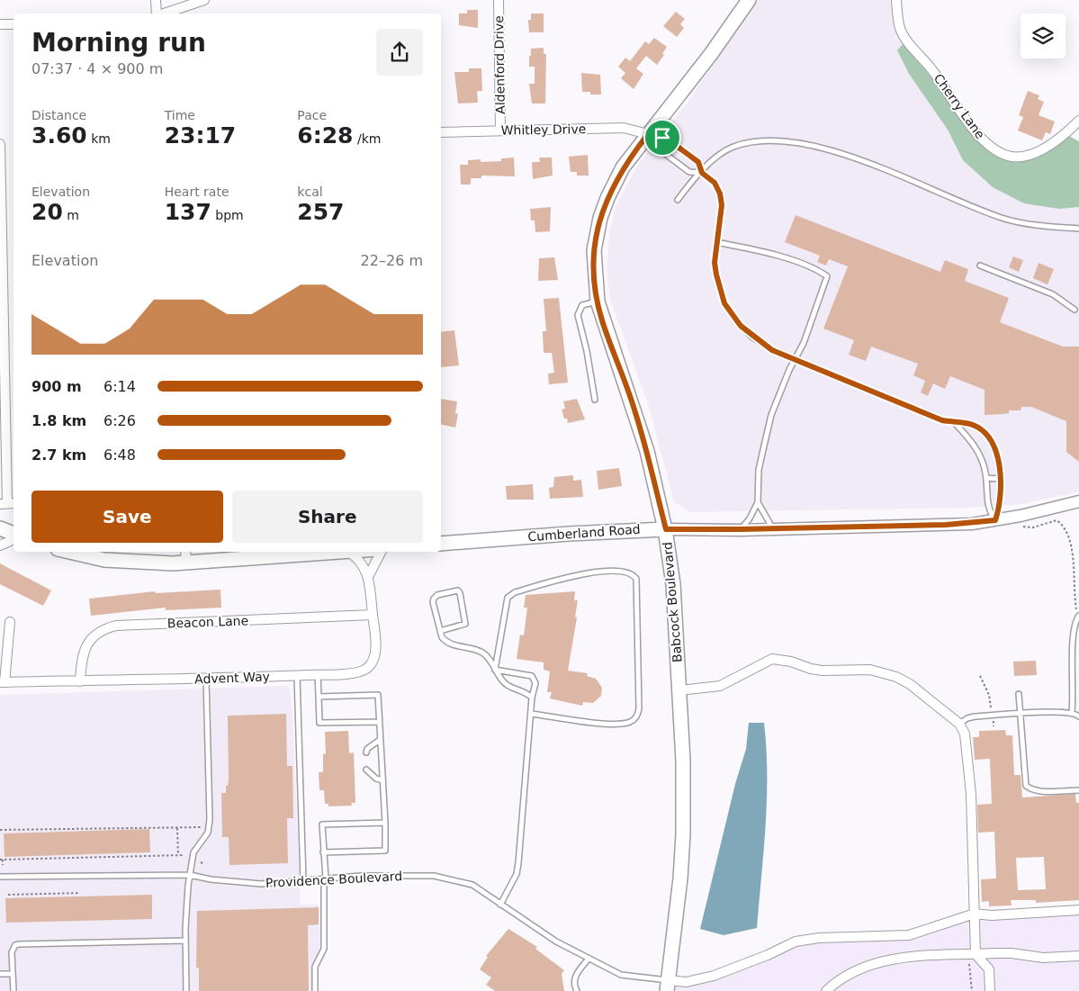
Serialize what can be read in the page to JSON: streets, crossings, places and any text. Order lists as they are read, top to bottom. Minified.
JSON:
{"streets":{"main road":["Cumberland Road","Babcock Boulevard"],"street":["Aldenford Drive","Cherry Lane","Whitley Drive","Beacon Lane","Advent Way"],"lane":["Providence Boulevard"]},"crossings":[["Aldenford Drive","Whitley Drive"],["Whitley Drive","Babcock Boulevard"],["Cumberland Road","Babcock Boulevard"],["Babcock Boulevard","Providence Boulevard"],["Beacon Lane","Advent Way"]],"page":{"heading":["Morning run","07:37 · 4 × 900 m"],"stats":[["Distance","3.60 km"],["Time","23:17"],["Pace","6:28 /km"],["Elevation","20 m"],["Heart rate","137 bpm"],["kcal","257"]],"chart":["Elevation","22–26 m"],"list":[{"name":"900 m","note":"6:14"},{"name":"1.8 km","note":"6:26"},{"name":"2.7 km","note":"6:48"}],"buttons":["Save","Share"]}}
